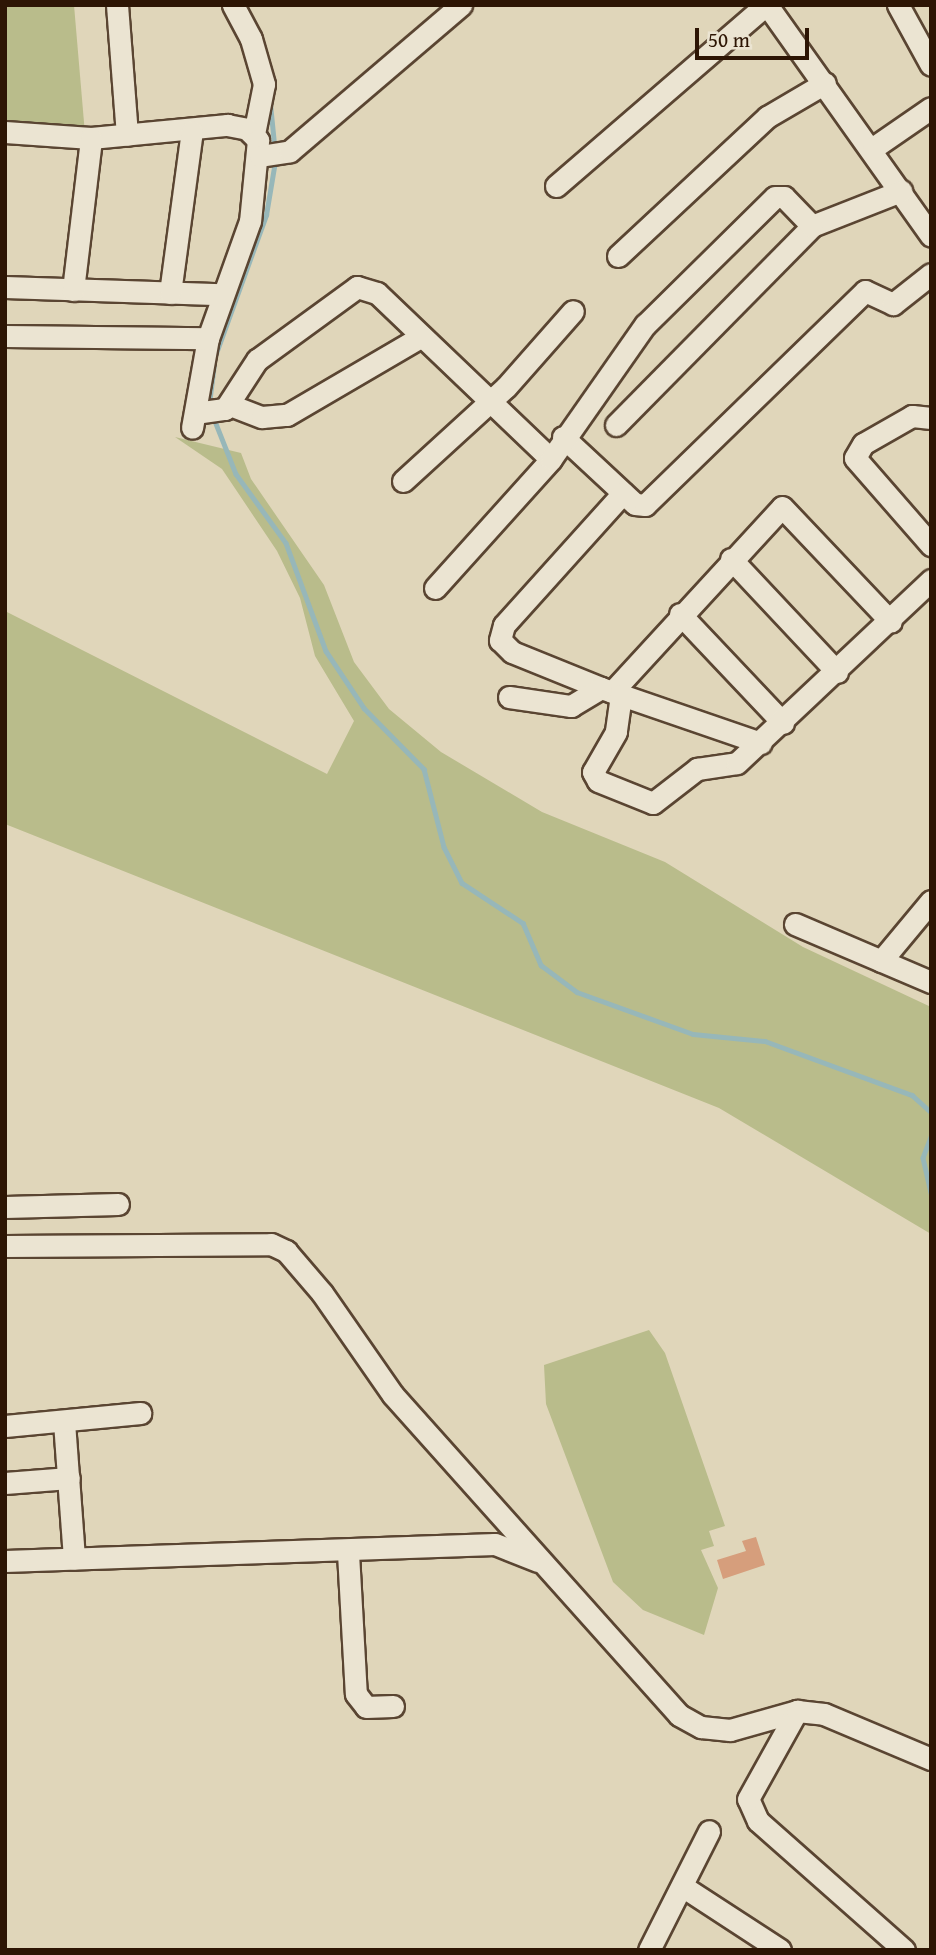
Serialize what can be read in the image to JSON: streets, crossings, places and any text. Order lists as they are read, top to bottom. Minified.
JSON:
{"scale_bar":"50 m"}
